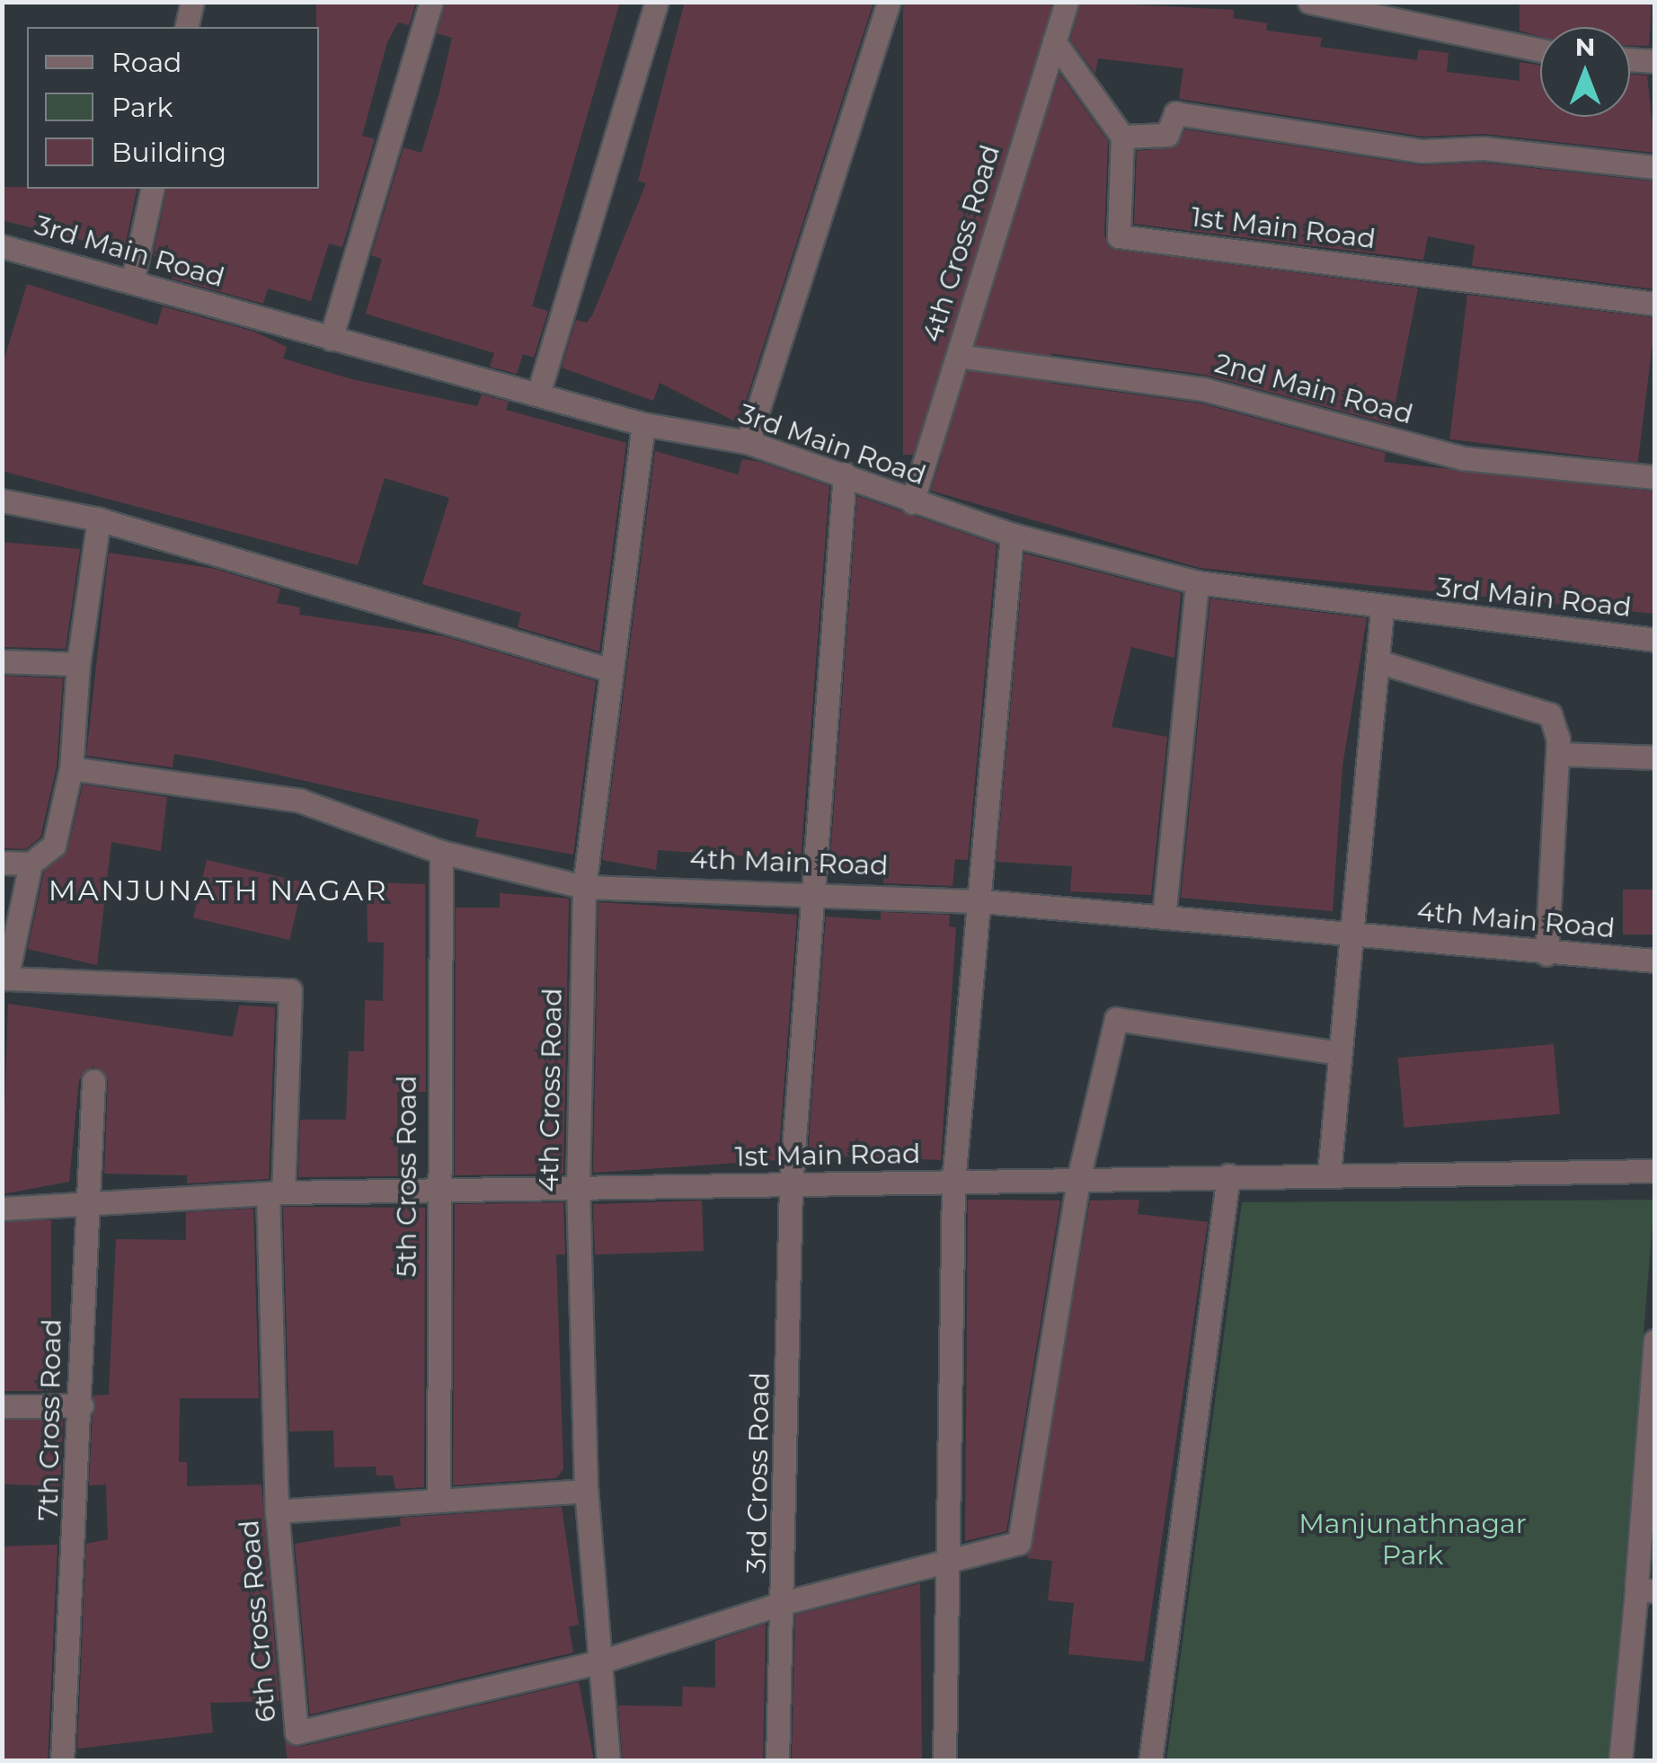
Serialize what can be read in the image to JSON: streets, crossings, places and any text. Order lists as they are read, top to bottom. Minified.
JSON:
{"streets":{"street":["1st Main Road","4th Cross Road","3rd Main Road","2nd Main Road","4th Main Road","5th Cross Road","7th Cross Road","3rd Cross Road","6th Cross Road"]},"crossings":[["1st Main Road","4th Cross Road"],["1st Main Road","5th Cross Road"],["1st Main Road","7th Cross Road"],["1st Main Road","3rd Cross Road"],["1st Main Road","6th Cross Road"],["4th Cross Road","3rd Main Road"],["4th Cross Road","2nd Main Road"],["4th Cross Road","4th Main Road"],["4th Cross Road","6th Cross Road"],["3rd Main Road","3rd Cross Road"],["4th Main Road","5th Cross Road"],["4th Main Road","3rd Cross Road"]],"districts":["MANJUNATH NAGAR"],"parks":["Manjunathnagar Park"],"legend":["Road","Park","Building"],"north":"top"}
